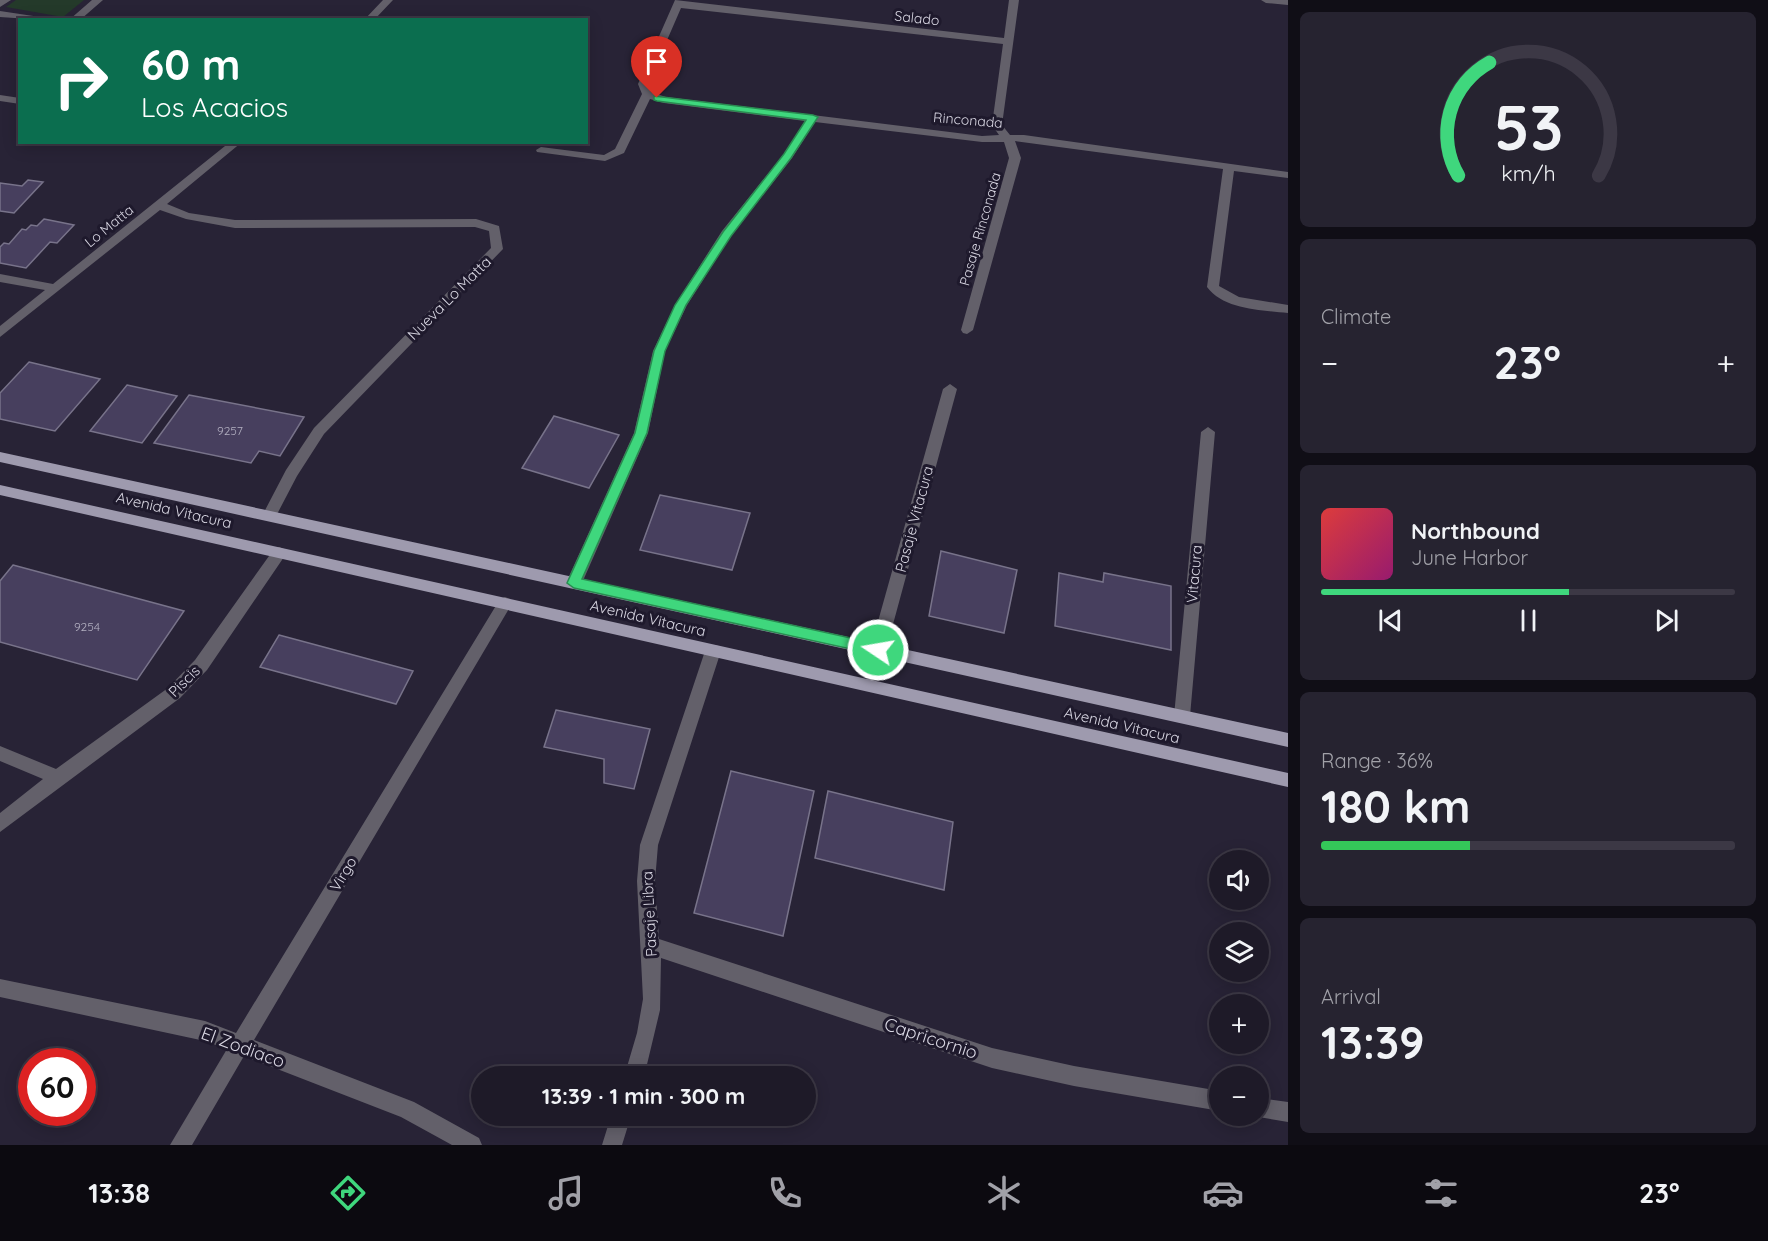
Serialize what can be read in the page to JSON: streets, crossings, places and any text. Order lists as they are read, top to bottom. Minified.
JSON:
{"streets":{"main road":["Avenida Vitacura"],"street":["Salado","Rinconada","Lo Matta","Pasaje Rinconada","Nueva Lo Matta","Pasaje Vitacura","Vitacura","Piscis","Virgo","Pasaje Libra","Capricornio","El Zodiaco"]},"crossings":[["Salado","Pasaje Rinconada"],["Rinconada","Pasaje Rinconada"],["Lo Matta","Nueva Lo Matta"],["Nueva Lo Matta","Avenida Vitacura"],["Avenida Vitacura","Pasaje Vitacura"],["Avenida Vitacura","Vitacura"],["Avenida Vitacura","Piscis"],["Avenida Vitacura","Virgo"],["Avenida Vitacura","Pasaje Libra"],["Virgo","El Zodiaco"],["Pasaje Libra","Capricornio"]],"house_numbers":["9257","9254"],"page":{"turn":["60 m","Los Acacios"],"tile":["Climate",["Range · 36%","180 km"],["Arrival","13:39"]],"heat":["−","23°","+"],"song":["Northbound","June Harbor"],"map_buttons":["+","−"],"limit":"60","trip":"13:39 · 1 min · 300 m","tabs":["13:38","23°"],"gauge":["53","km/h"]}}
